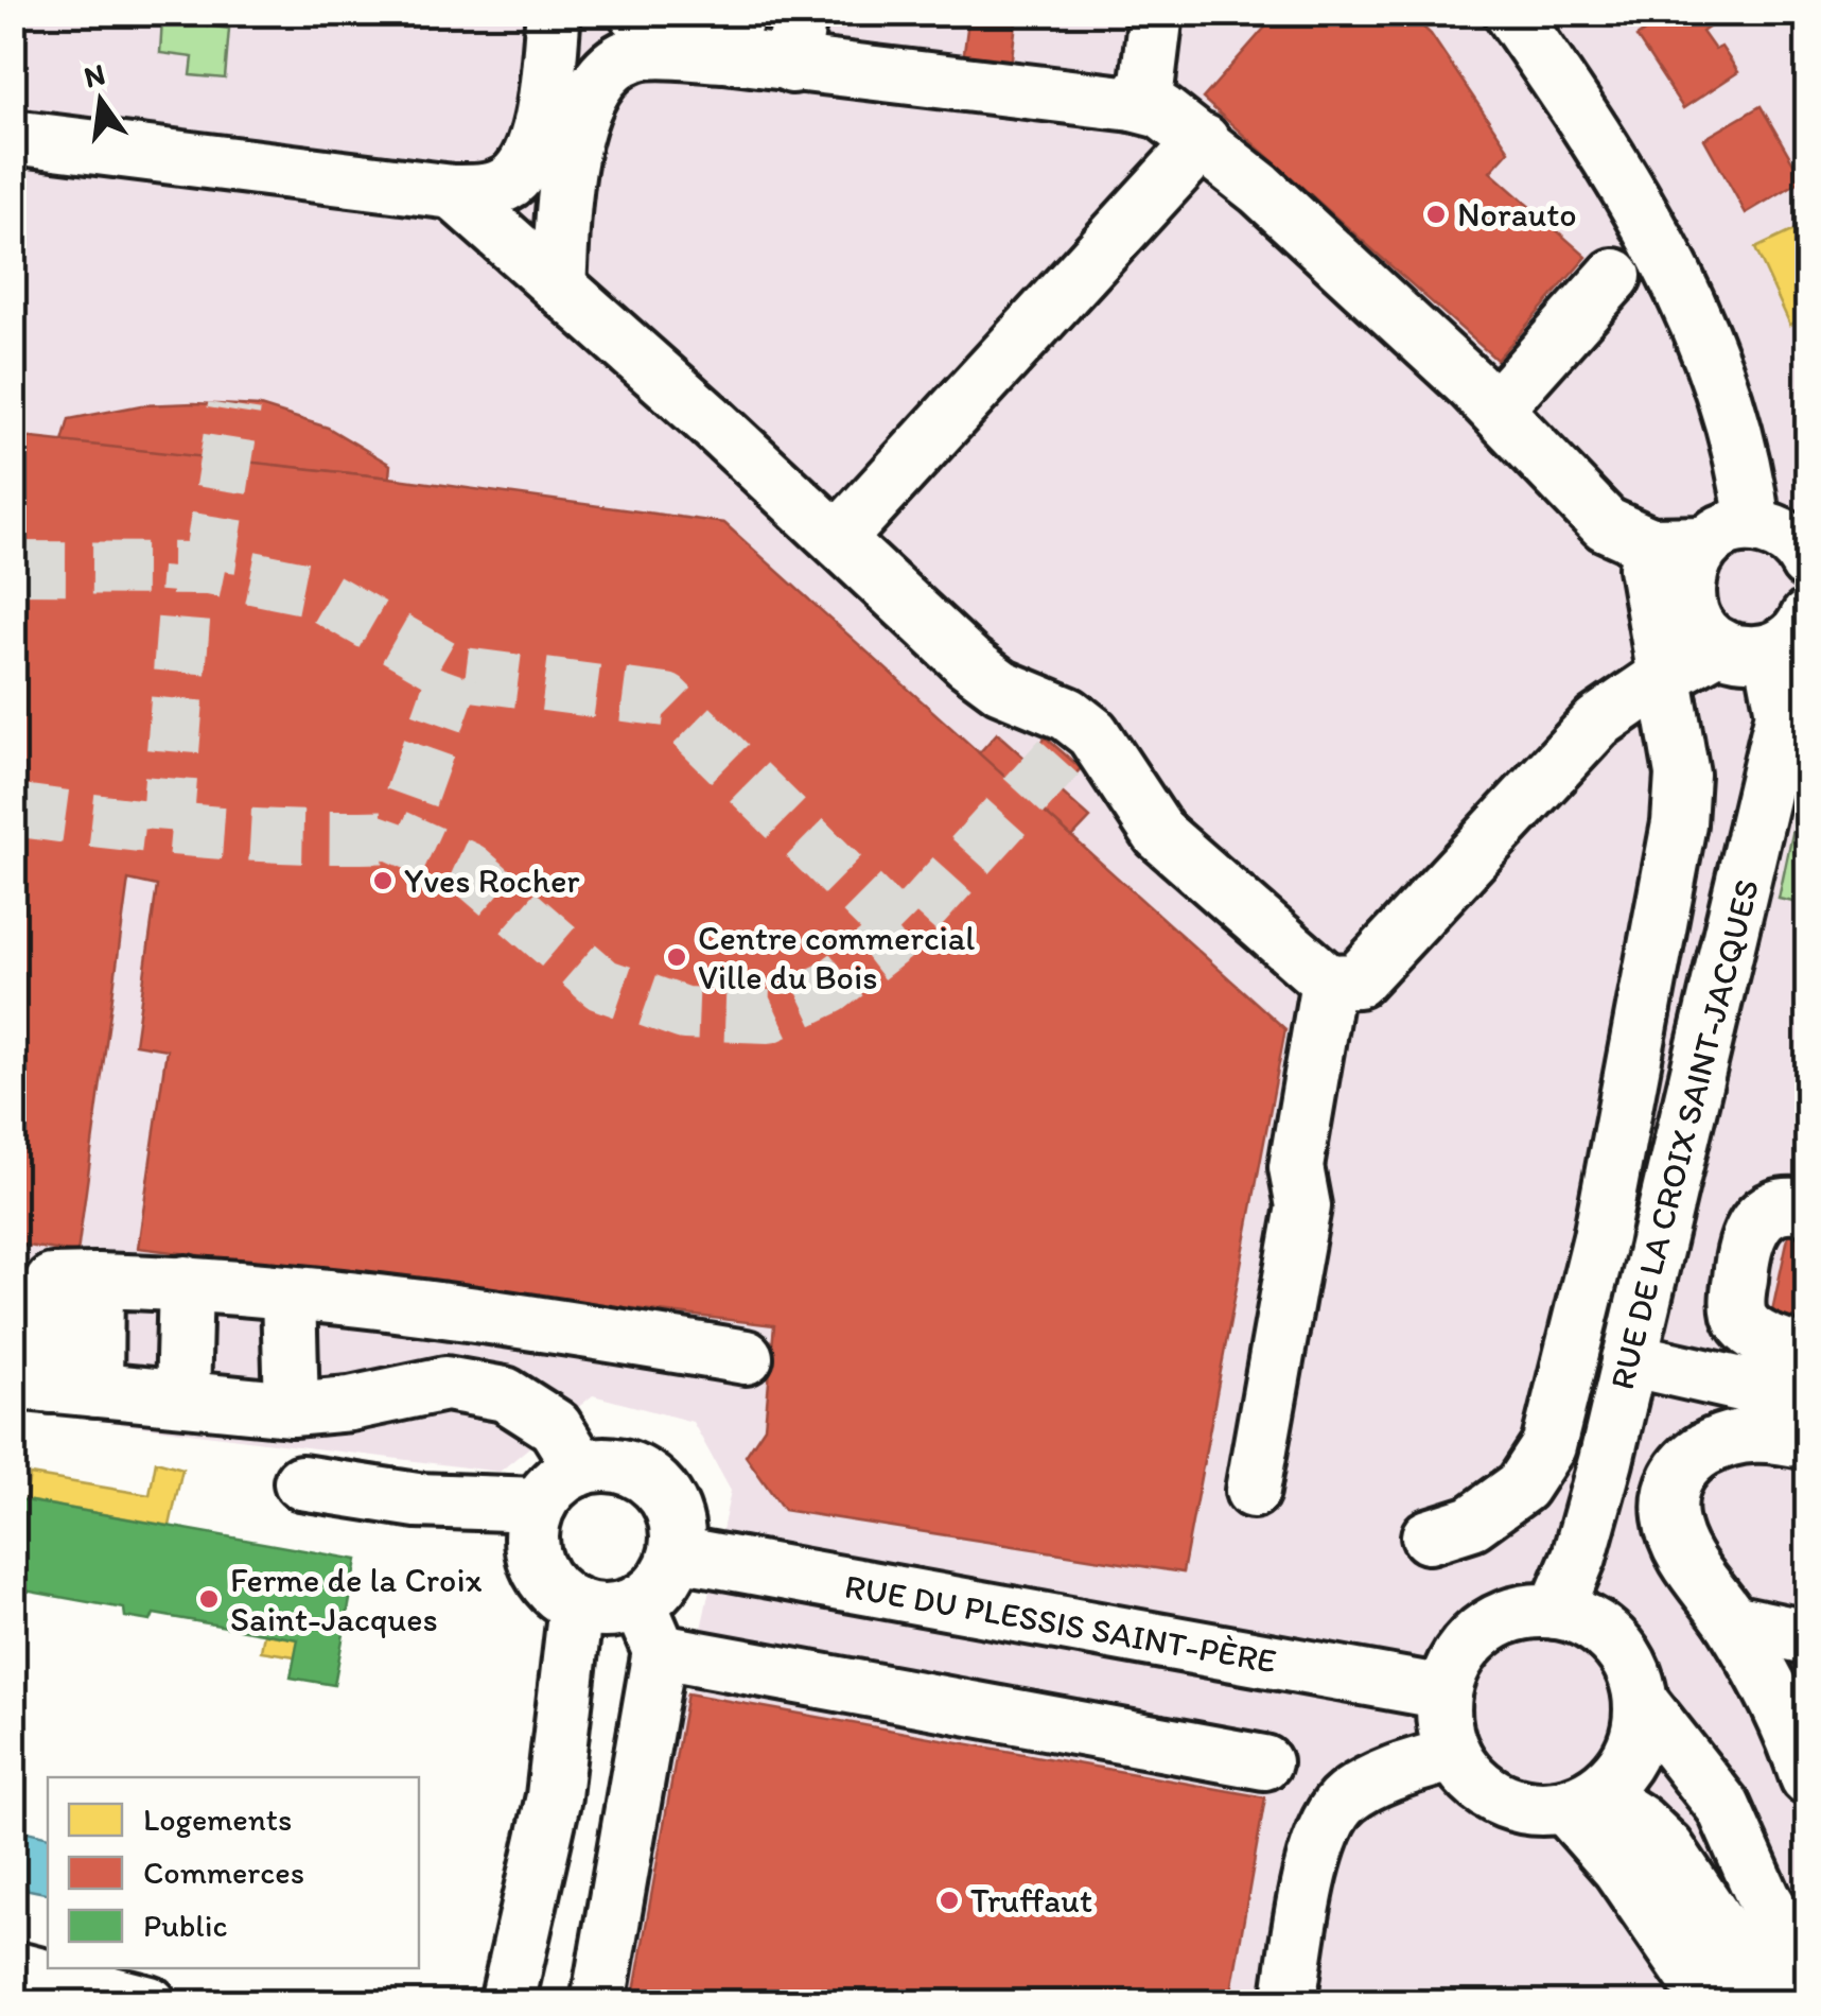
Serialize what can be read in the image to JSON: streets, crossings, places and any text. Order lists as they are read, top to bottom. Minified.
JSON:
{"streets":{"street":["RUE DE LA CROIX SAINT-JACQUES","RUE DU PLESSIS SAINT-PÈRE"]},"crossings":[["RUE DE LA CROIX SAINT-JACQUES","RUE DU PLESSIS SAINT-PÈRE"]],"places":["Norauto","Yves Rocher","Centre commercial Ville du Bois","Ferme de la Croix Saint-Jacques","Truffaut"],"legend":["Logements","Commerces","Public"],"north":"top"}
